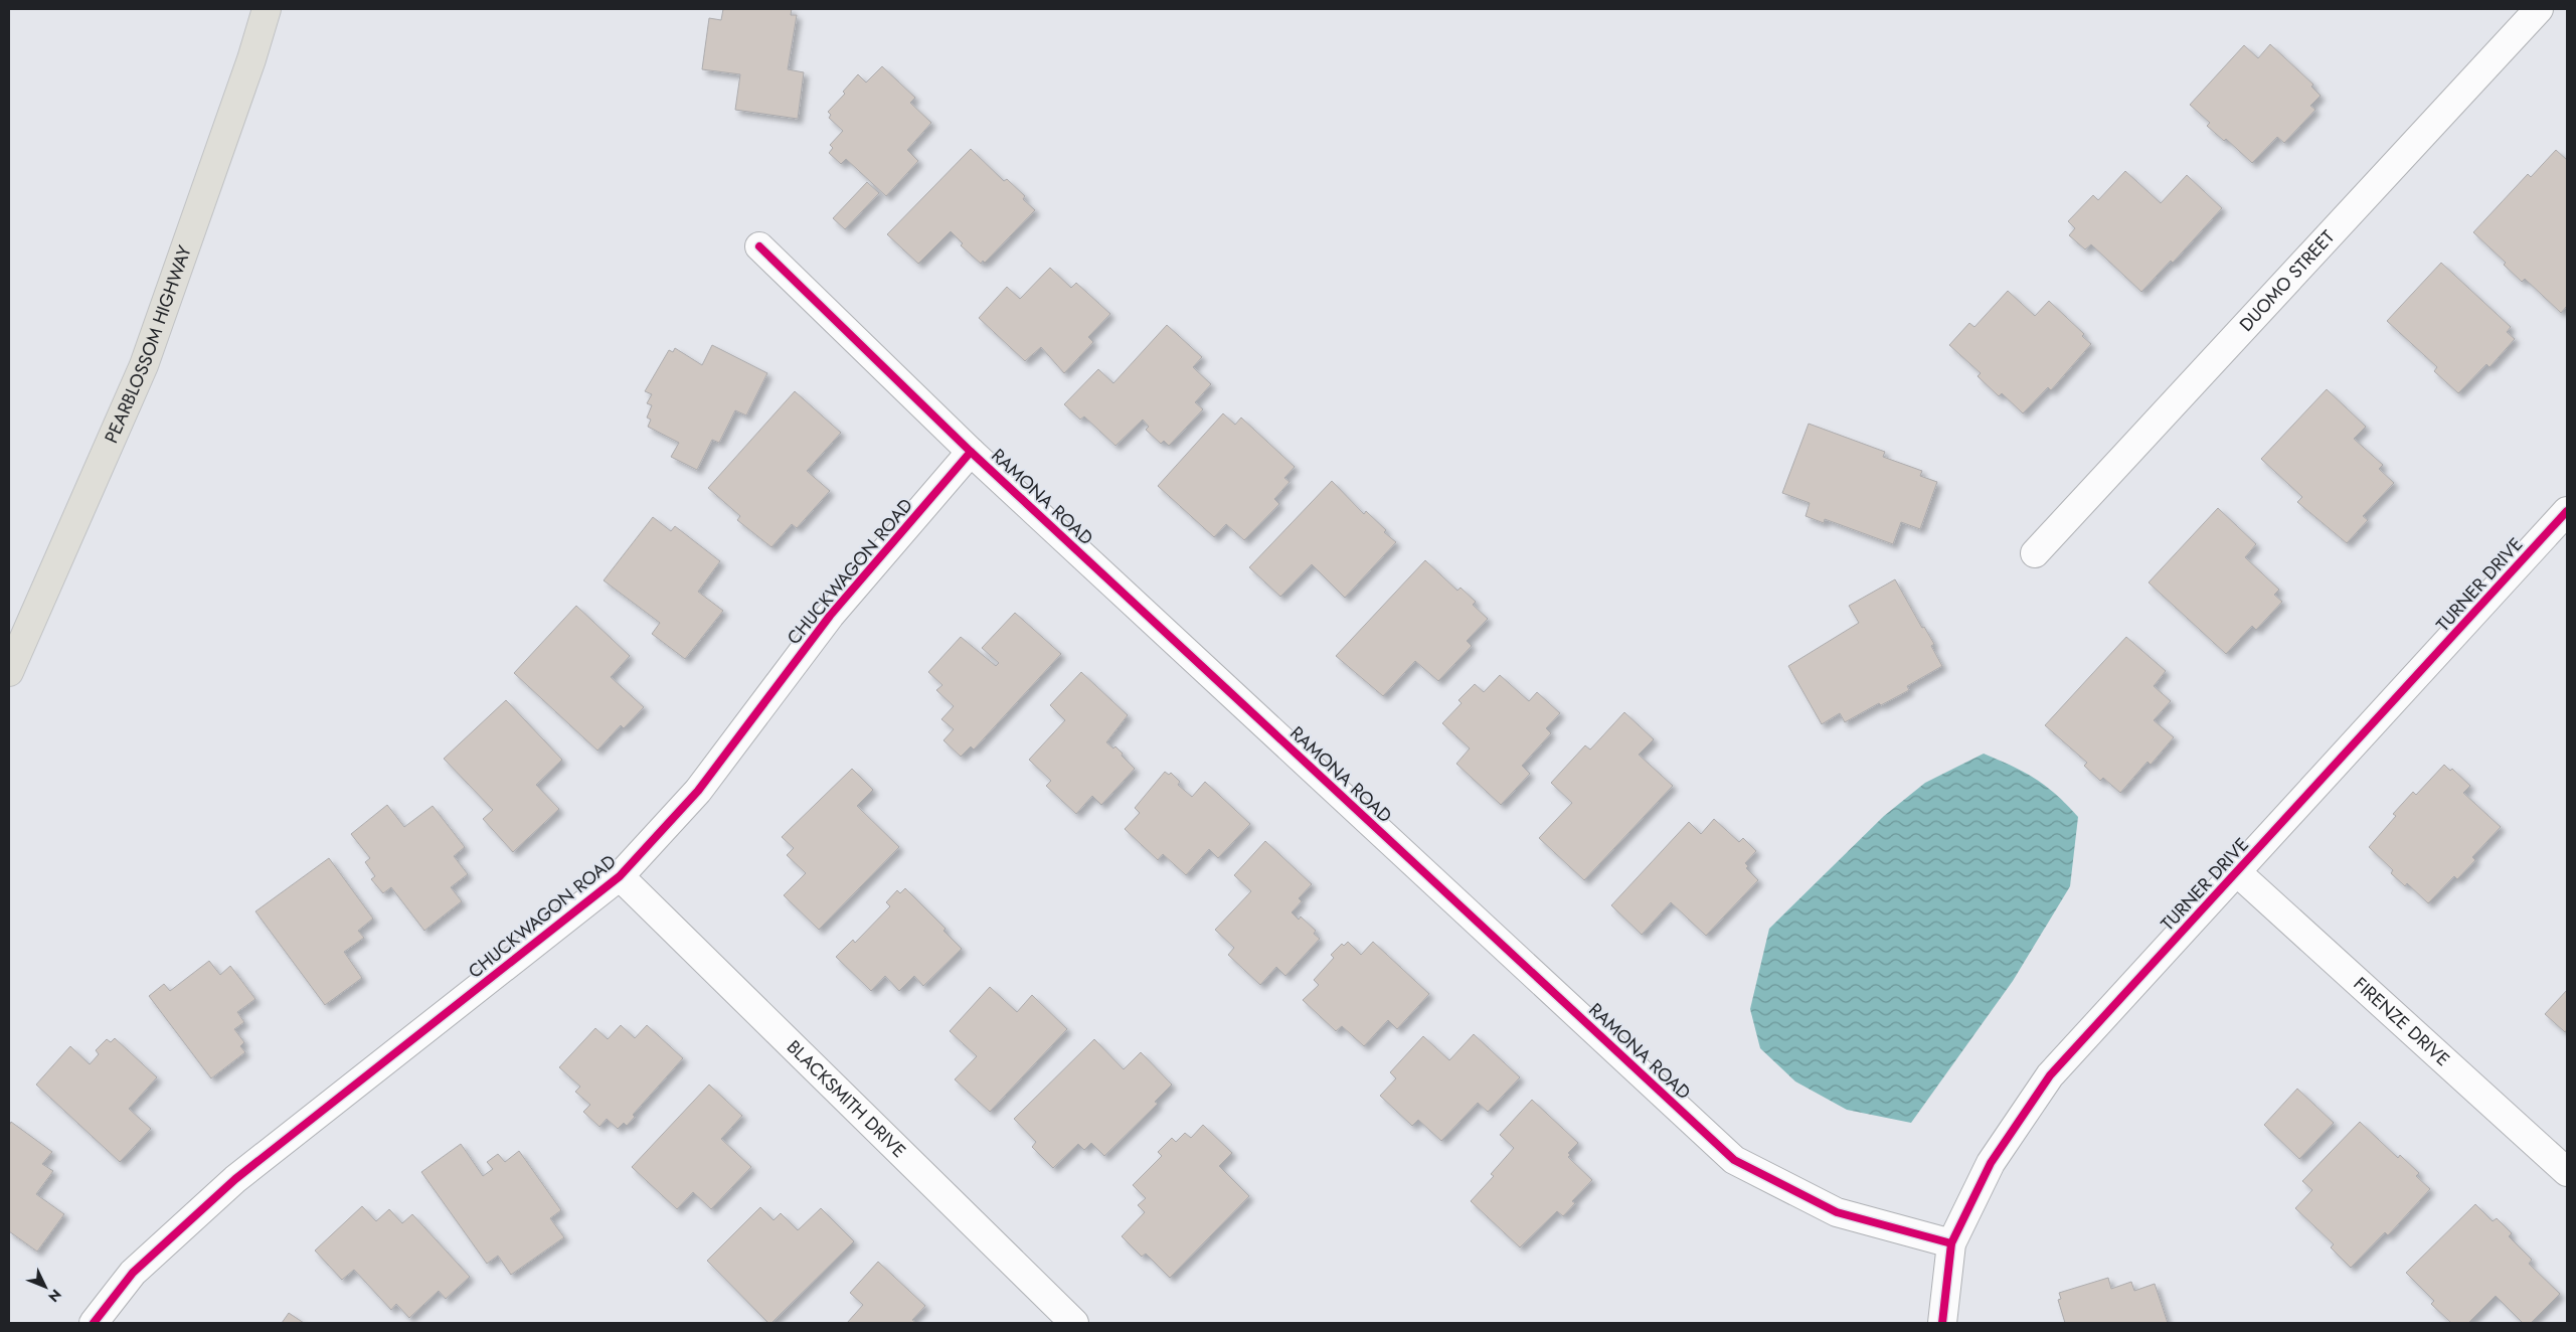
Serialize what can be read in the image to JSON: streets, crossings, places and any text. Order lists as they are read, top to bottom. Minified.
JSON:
{"streets":{"main road":["PEARBLOSSOM HIGHWAY"],"street":["DUOMO STREET","RAMONA ROAD","CHUCKWAGON ROAD","TURNER DRIVE","FIRENZE DRIVE","BLACKSMITH DRIVE"]},"crossings":[["RAMONA ROAD","CHUCKWAGON ROAD"],["RAMONA ROAD","TURNER DRIVE"],["CHUCKWAGON ROAD","BLACKSMITH DRIVE"],["TURNER DRIVE","FIRENZE DRIVE"]],"north":"bottom right"}
